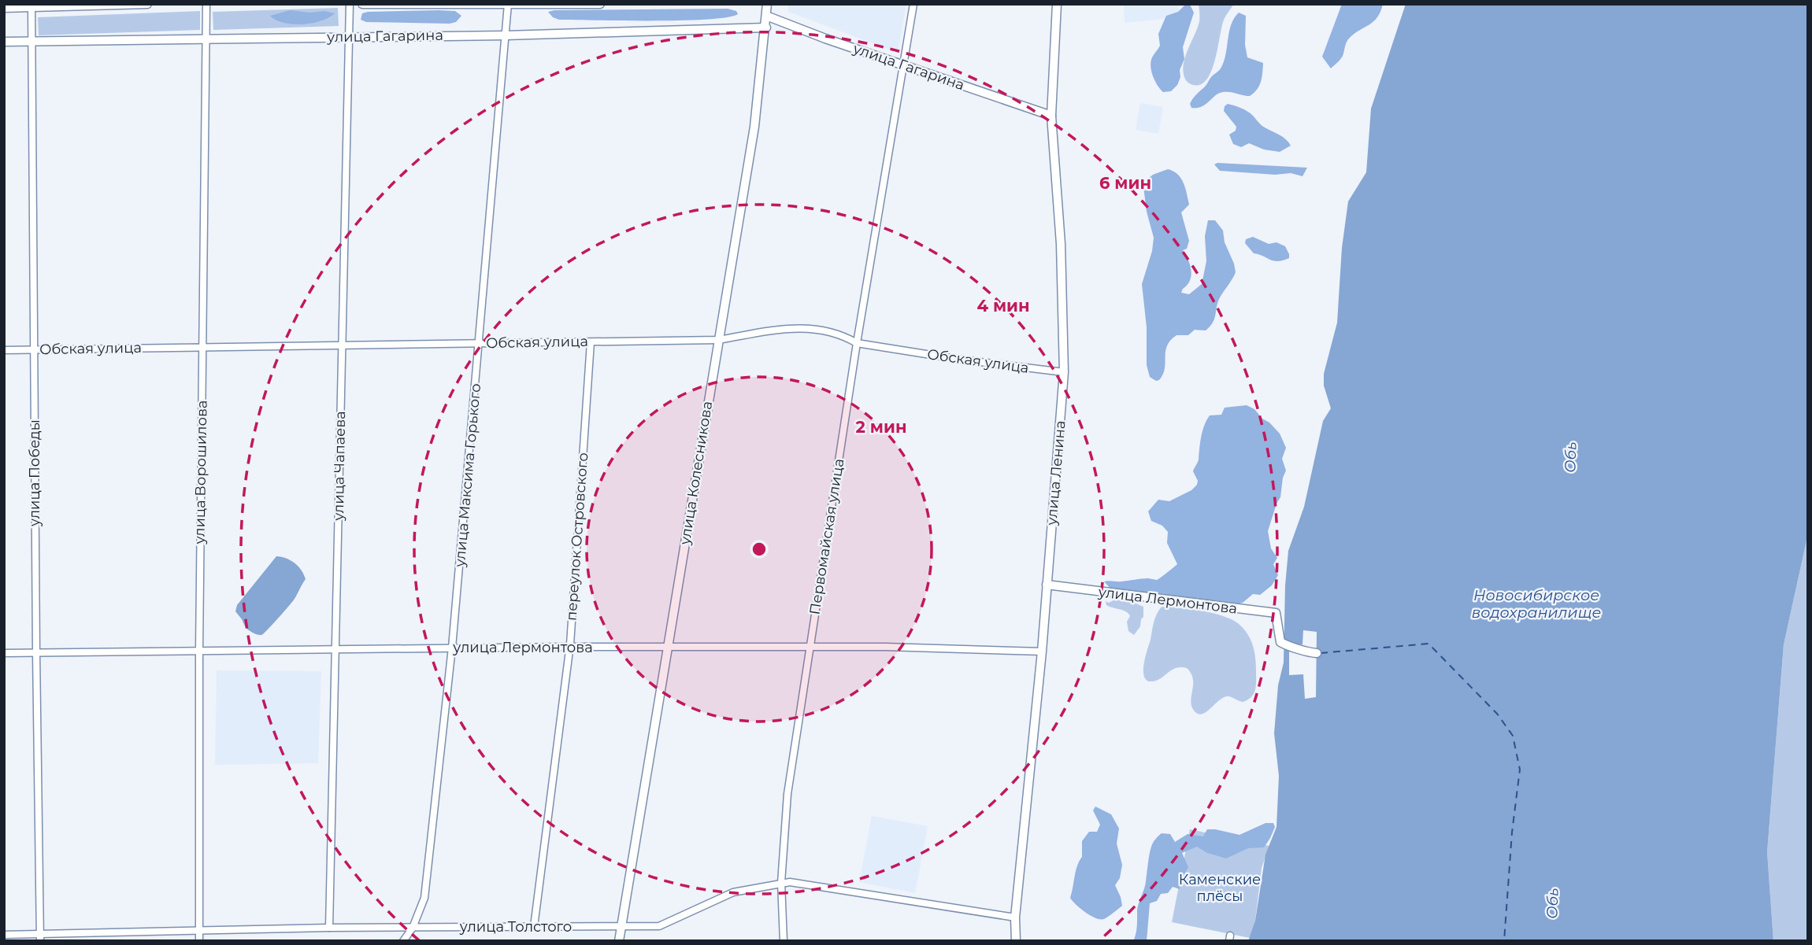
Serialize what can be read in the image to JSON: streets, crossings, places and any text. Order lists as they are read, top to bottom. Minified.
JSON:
{"streets":{"street":["улица Гагарина","Обская улица","улица Чапаева","улица Ворошилова","улица Победы","улица Колесникова","улица Ленина","улица Максима Горького","переулок Островского","Первомайская улица","улица Лермонтова","улица Толстого"]},"crossings":[["улица Гагарина","улица Чапаева"],["улица Гагарина","улица Ворошилова"],["улица Гагарина","улица Победы"],["улица Гагарина","улица Колесникова"],["улица Гагарина","улица Ленина"],["улица Гагарина","улица Максима Горького"],["улица Гагарина","Первомайская улица"],["Обская улица","улица Чапаева"],["Обская улица","улица Ворошилова"],["Обская улица","улица Победы"],["Обская улица","улица Колесникова"],["Обская улица","улица Ленина"],["Обская улица","улица Максима Горького"],["Обская улица","переулок Островского"],["Обская улица","Первомайская улица"],["улица Чапаева","улица Лермонтова"],["улица Чапаева","улица Толстого"],["улица Ворошилова","улица Лермонтова"],["улица Ворошилова","улица Толстого"],["улица Победы","улица Лермонтова"],["улица Победы","улица Толстого"],["улица Колесникова","улица Лермонтова"],["улица Колесникова","улица Толстого"],["улица Ленина","улица Лермонтова"],["улица Ленина","улица Толстого"],["улица Максима Горького","улица Лермонтова"],["улица Максима Горького","улица Толстого"],["переулок Островского","улица Лермонтова"],["переулок Островского","улица Толстого"],["Первомайская улица","улица Лермонтова"],["Первомайская улица","улица Толстого"]],"water":["Обь","Новосибирское водохранилище"],"parks":["Каменские плёсы"],"rings":["6 мин","4 мин","2 мин"]}
